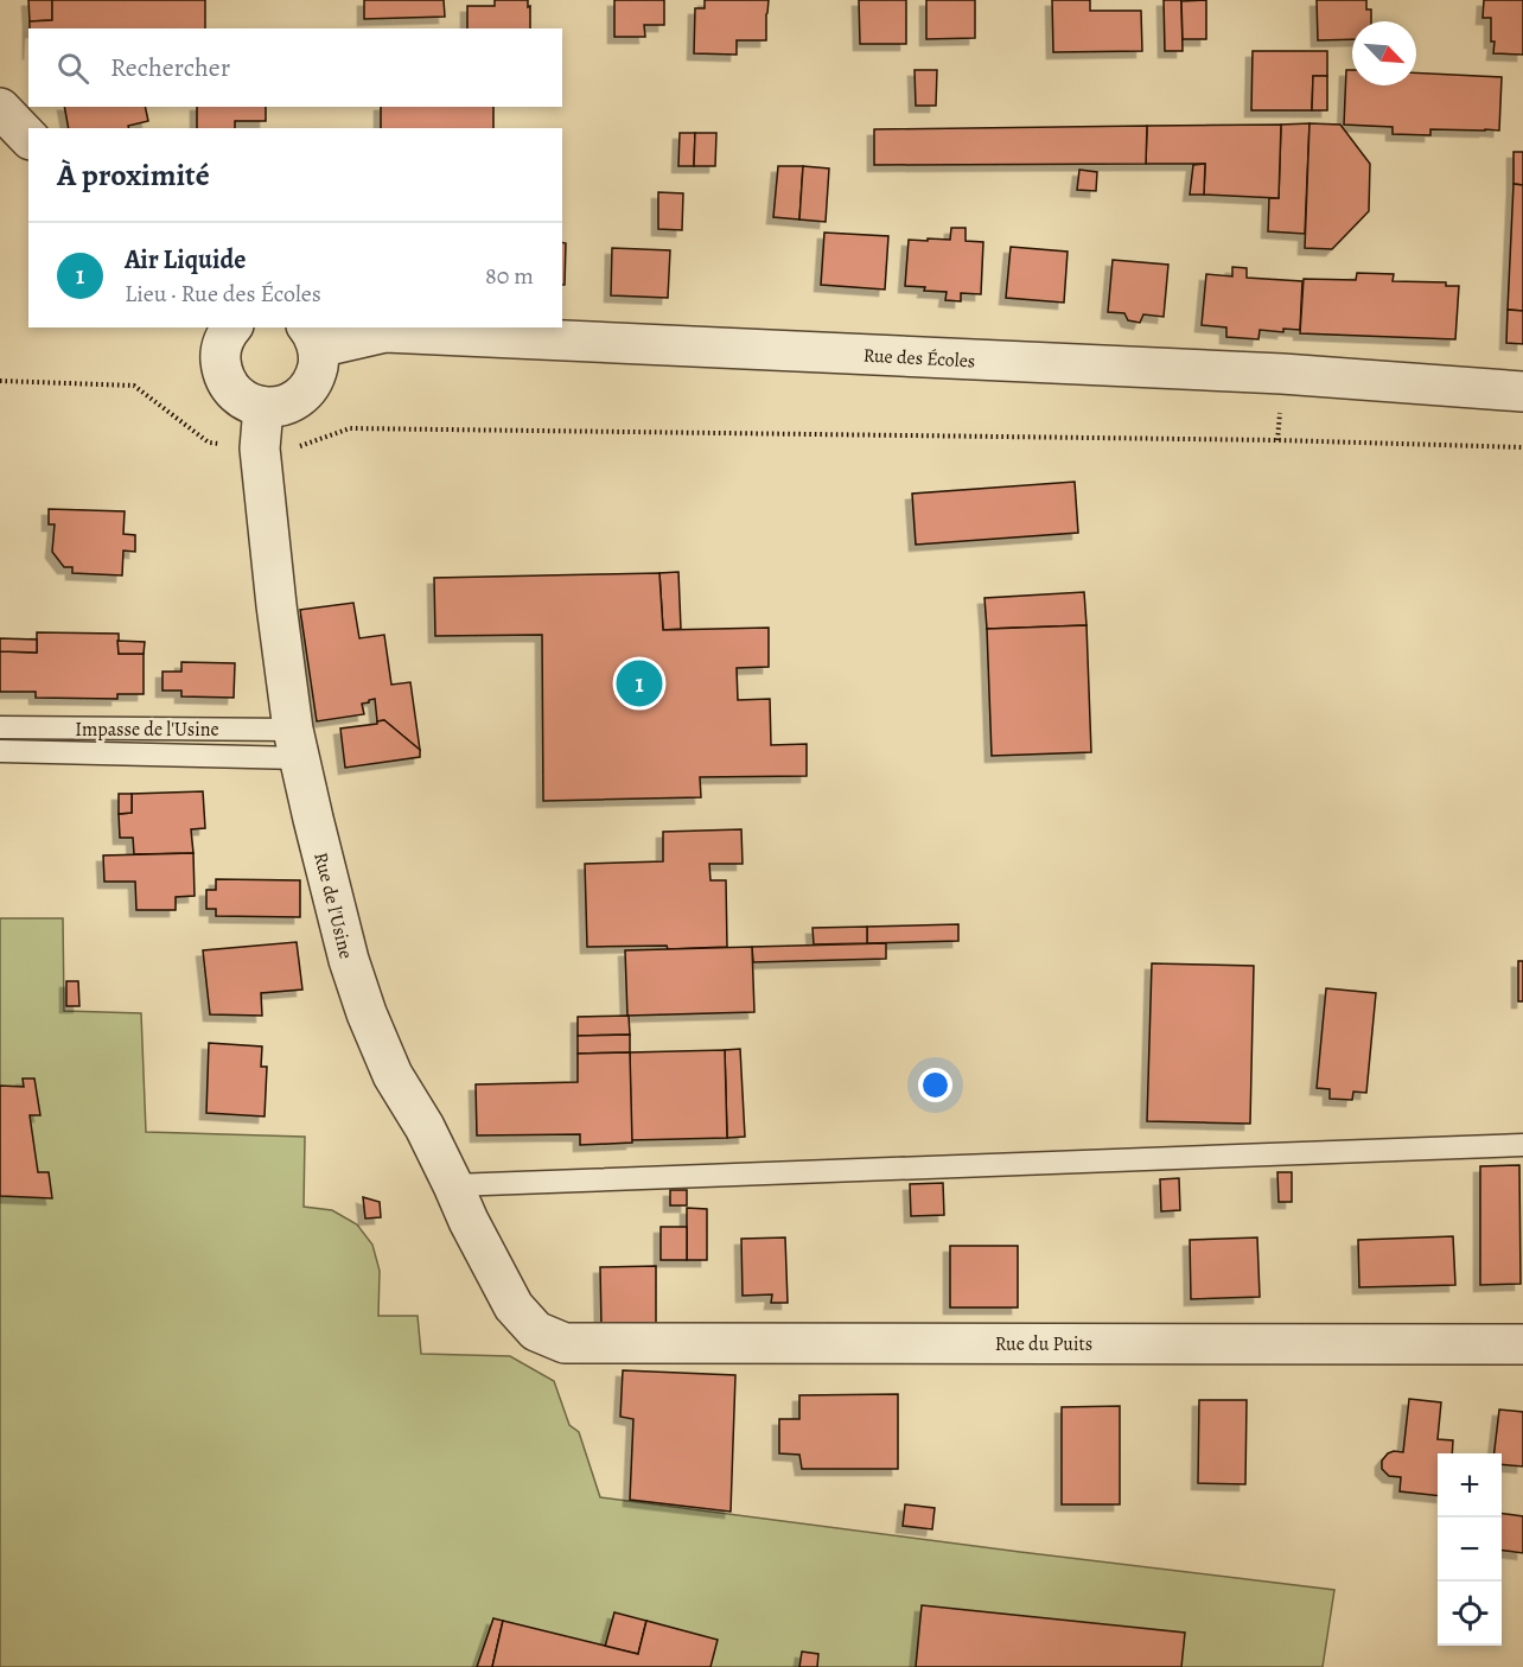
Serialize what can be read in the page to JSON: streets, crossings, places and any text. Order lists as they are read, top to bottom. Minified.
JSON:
{"streets":{"street":["Rue des Écoles","Rue de l'Usine","Rue du Puits"],"lane":["Impasse de l'Usine"]},"crossings":[["Impasse de l'Usine","Rue de l'Usine"],["Rue de l'Usine","Rue du Puits"]],"north":"bottom right","page":{"search":"Rechercher","heading":"À proximité","list":[{"mark":"1","name":"Air Liquide","note":"Lieu · Rue des Écoles","value":"80 m"}],"pins":"1","map_buttons":["+","−"]}}
